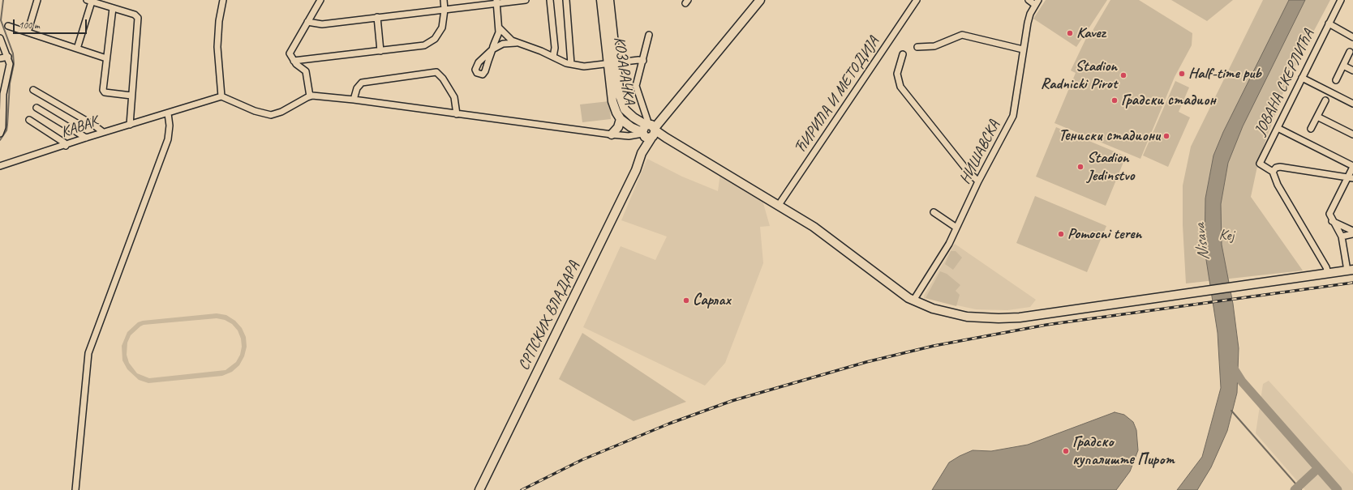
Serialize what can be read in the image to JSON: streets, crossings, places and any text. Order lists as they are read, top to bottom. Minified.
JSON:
{"streets":{"street":["КОЗАРАЧКА","ЈОВАНА СКЕРЛИЋА","ЋИРИЛА И МЕТОДИЈА","КАВАК","НИШАВСКА","СРПСКИХ ВЛАДАРА"]},"crossings":[["КОЗАРАЧКА","СРПСКИХ ВЛАДАРА"]],"water":["Nisava"],"parks":["Кеј"],"places":["Kavez","Half-time pub","Stadion Radnicki Pirot","Градски стадион","Тениски стадиони","Stadion Jedinstvo","Pomocni teren","Сарлах","Градско купалиште Пирот"],"scale_bar":"100 m"}
